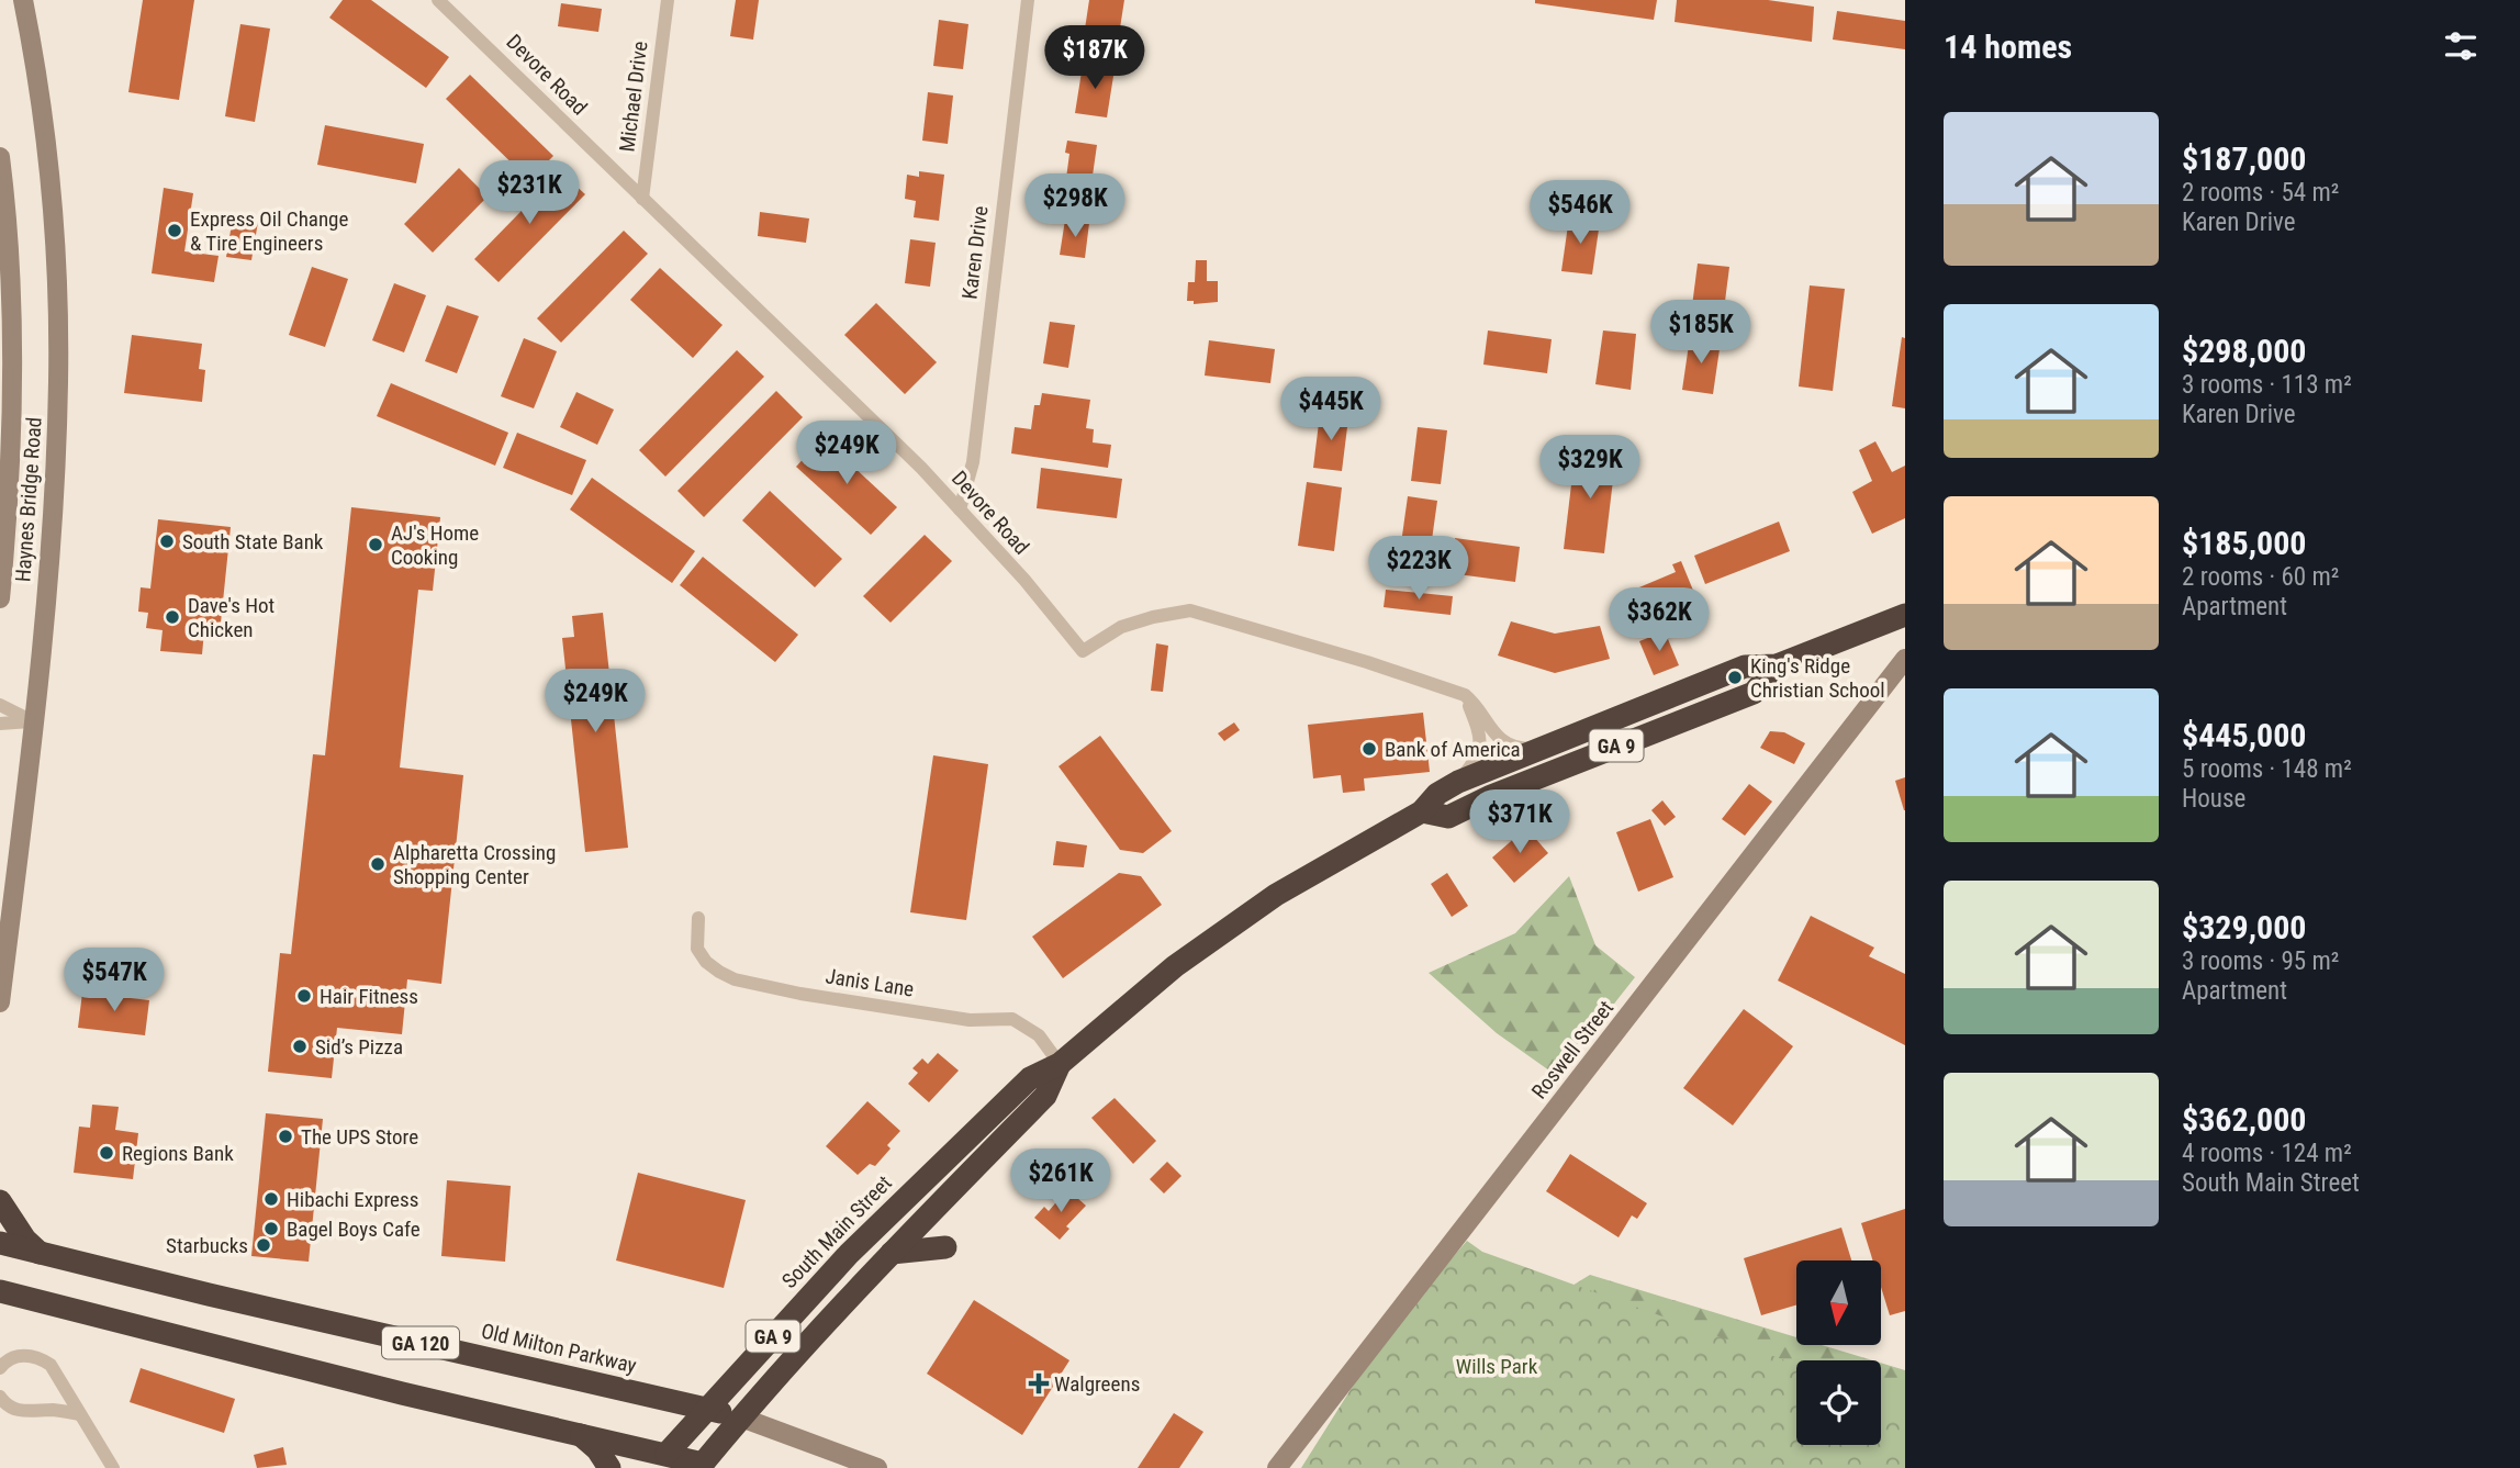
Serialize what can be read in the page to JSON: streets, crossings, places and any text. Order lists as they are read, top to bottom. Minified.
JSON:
{"streets":{"highway":["GA 9","South Main Street","GA 120","Old Milton Parkway"],"main road":["Haynes Bridge Road","Roswell Street"],"street":["Devore Road","Michael Drive","Karen Drive","Janis Lane"]},"crossings":[["Devore Road","Michael Drive"],["Devore Road","Karen Drive"],["Janis Lane","South Main Street"],["South Main Street","GA 120"],["South Main Street","Old Milton Parkway"]],"parks":["Wills Park"],"places":{"other":["Express Oil Change & Tire Engineers","South State Bank","AJ's Home Cooking","Dave's Hot Chicken","King's Ridge Christian School","Bank of America","Alpharetta Crossing Shopping Center","Hair Fitness","Sid’s Pizza","The UPS Store","Regions Bank","Hibachi Express","Bagel Boys Cafe","Starbucks"],"health":["Walgreens"]},"north":"bottom","page":{"heading":"14 homes","price":["$187K","$231K","$298K","$546K","$185K","$445K","$249K","$329K","$223K","$362K","$249K","$371K","$547K","$261K"],"list":[{"name":"$187,000","note":"2 rooms · 54 m² · Karen Drive"},{"name":"$298,000","note":"3 rooms · 113 m² · Karen Drive"},{"name":"$185,000","note":"2 rooms · 60 m² · Apartment"},{"name":"$445,000","note":"5 rooms · 148 m² · House"},{"name":"$329,000","note":"3 rooms · 95 m² · Apartment"},{"name":"$362,000","note":"4 rooms · 124 m² · South Main Street"}]}}
